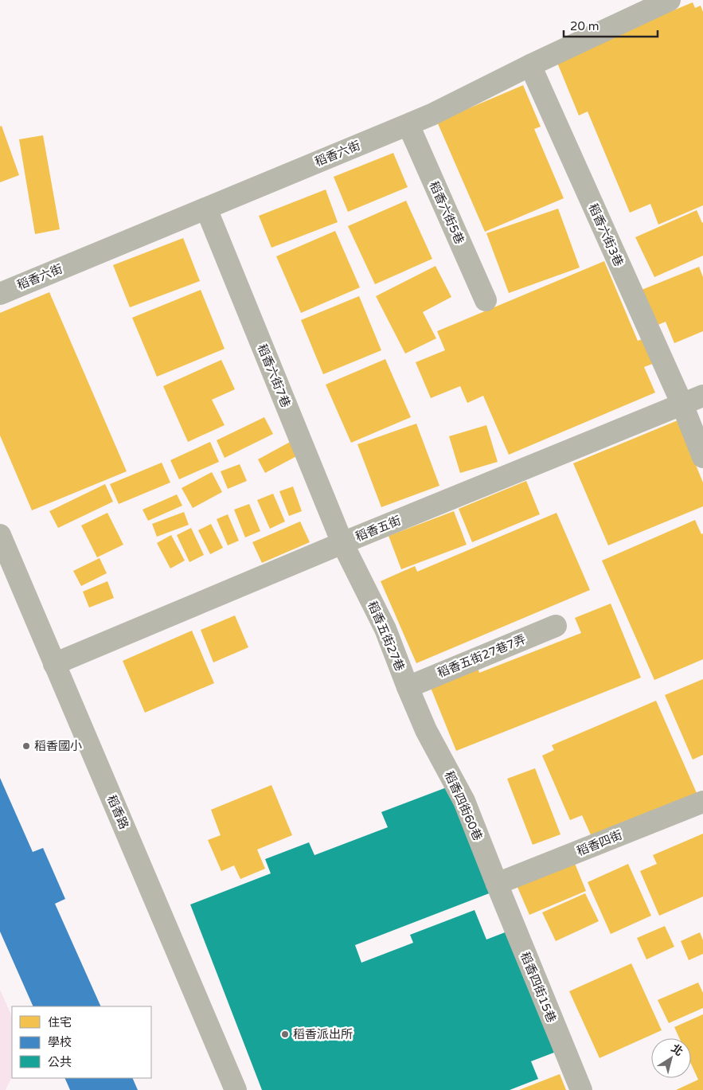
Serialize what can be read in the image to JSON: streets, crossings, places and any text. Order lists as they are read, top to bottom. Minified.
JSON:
{"streets":{"street":["稻香六街","稻香六街5巷","稻香六街3巷","稻香六街7巷","稻香五街","稻香五街27巷","稻香五街27巷7弄","稻香四街60巷","稻香路","稻香四街","稻香四街15巷"]},"crossings":[["稻香六街","稻香六街5巷"],["稻香六街","稻香六街3巷"],["稻香六街","稻香六街7巷"],["稻香六街3巷","稻香五街"],["稻香六街7巷","稻香五街"],["稻香六街7巷","稻香五街27巷"],["稻香五街","稻香五街27巷"],["稻香五街","稻香路"],["稻香五街27巷","稻香五街27巷7弄"],["稻香五街27巷","稻香四街60巷"],["稻香四街60巷","稻香四街"],["稻香四街60巷","稻香四街15巷"],["稻香四街","稻香四街15巷"]],"places":["稻香國小","稻香派出所"],"legend":["住宅","學校","公共"],"scale_bar":"20 m","north":"top right"}
